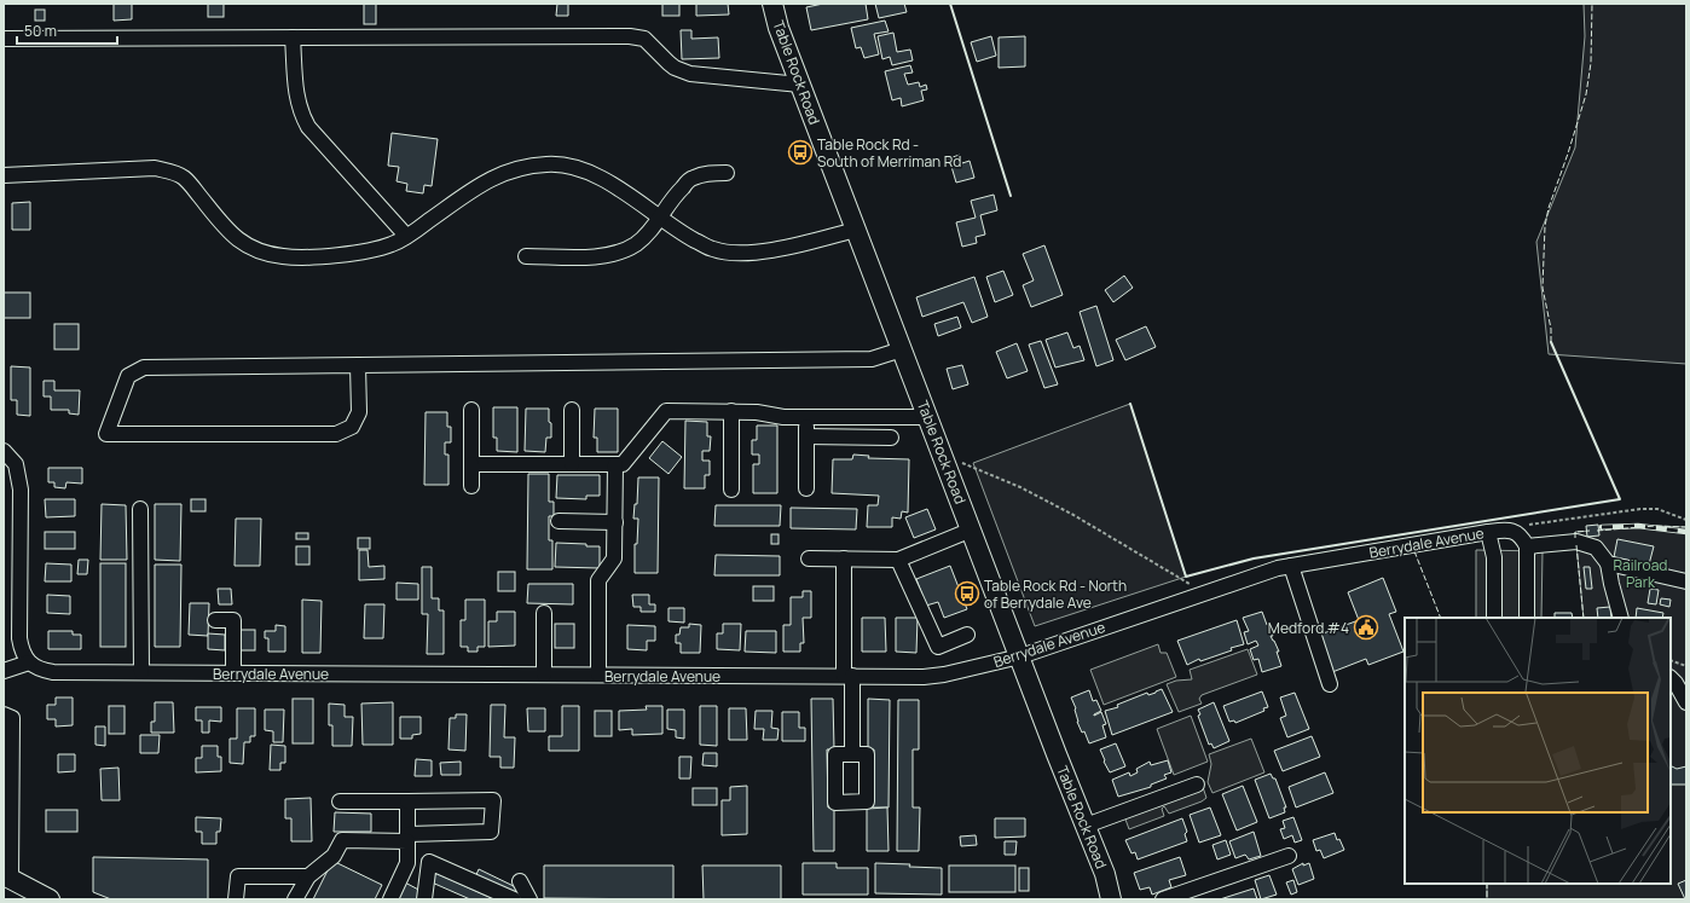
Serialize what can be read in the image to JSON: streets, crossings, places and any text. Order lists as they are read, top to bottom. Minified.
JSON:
{"streets":{"main road":["Table Rock Road"],"street":["Berrydale Avenue"]},"crossings":[["Table Rock Road","Berrydale Avenue"]],"parks":["Railroad Park"],"places":{"bus stop":["Table Rock Rd - South of Merriman Rd","Table Rock Rd - North of Berrydale Ave"],"public building":["Medford #4"]},"scale_bar":"50 m"}
